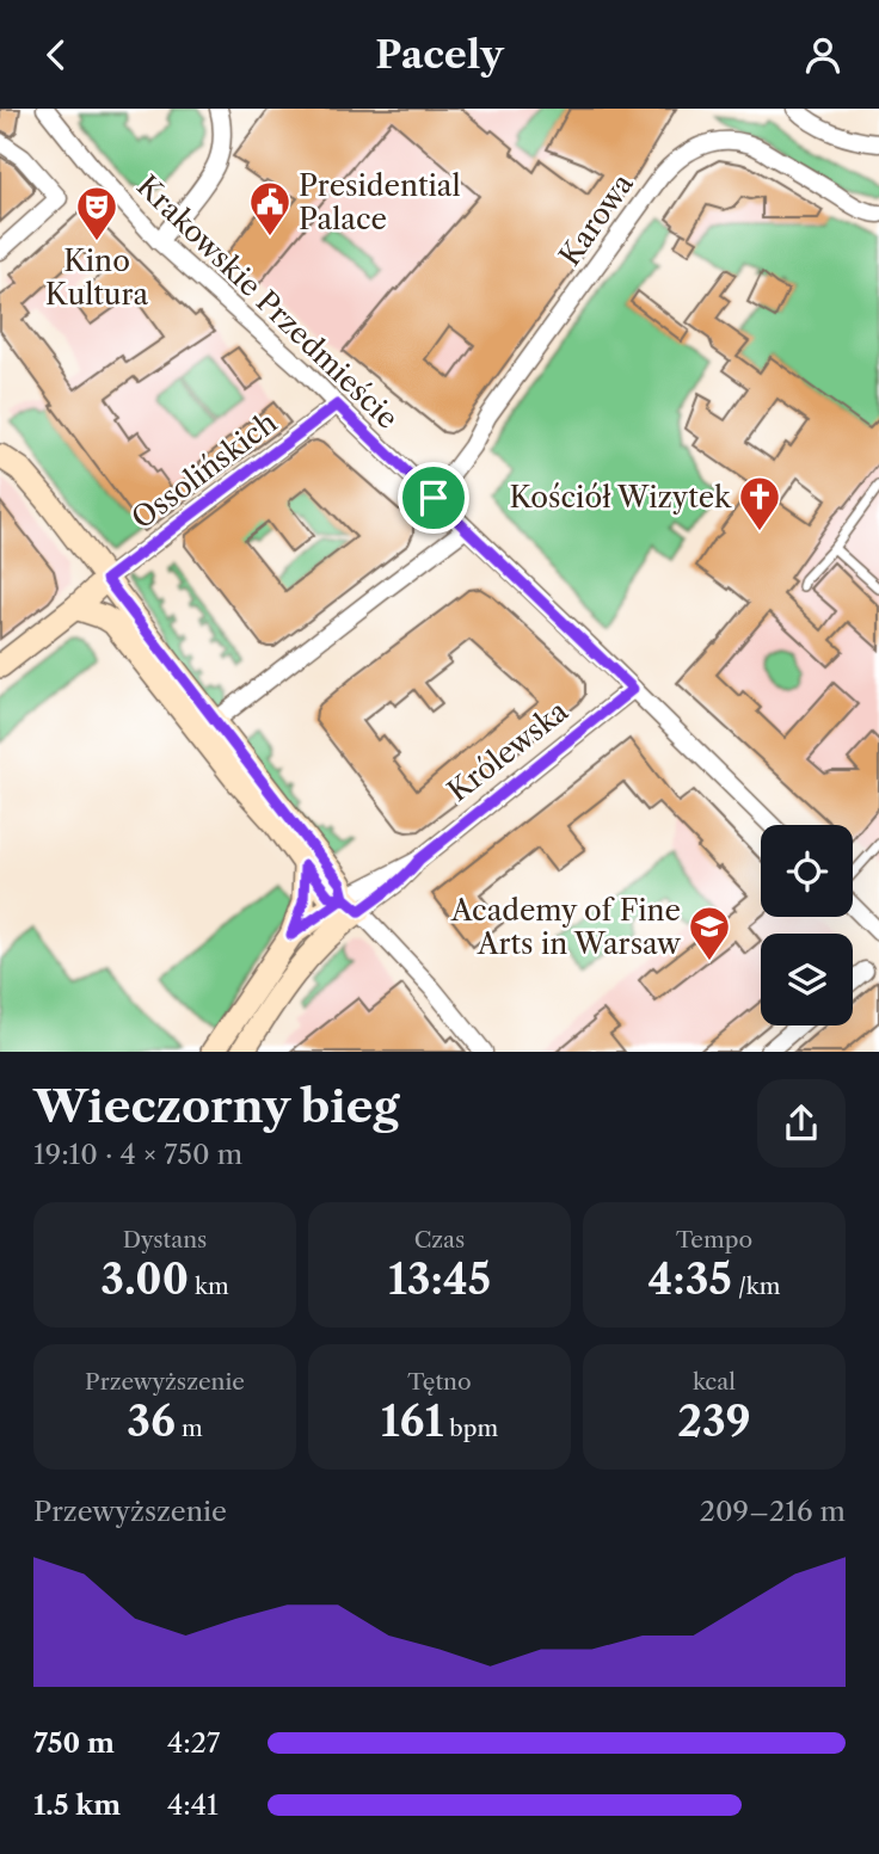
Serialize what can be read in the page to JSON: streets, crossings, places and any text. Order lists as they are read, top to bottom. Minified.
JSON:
{"streets":{"street":["Karowa","Krakowskie Przedmieście","Ossolińskich","Królewska"]},"crossings":[["Karowa","Krakowskie Przedmieście"],["Krakowskie Przedmieście","Ossolińskich"],["Krakowskie Przedmieście","Królewska"]],"places":{"public building":["Presidential Palace"],"theatre":["Kino Kultura"],"church":["Kościół Wizytek"],"school or university":["Academy of Fine Arts in Warsaw"]},"page":{"header":"Pacely","heading":["Wieczorny bieg","19:10 · 4 × 750 m"],"stats":[["Dystans","3.00 km"],["Czas","13:45"],["Tempo","4:35 /km"],["Przewyższenie","36 m"],["Tętno","161 bpm"],["kcal","239"]],"chart":["Przewyższenie","209–216 m"],"list":[{"name":"750 m","note":"4:27"},{"name":"1.5 km","note":"4:41"}]}}
